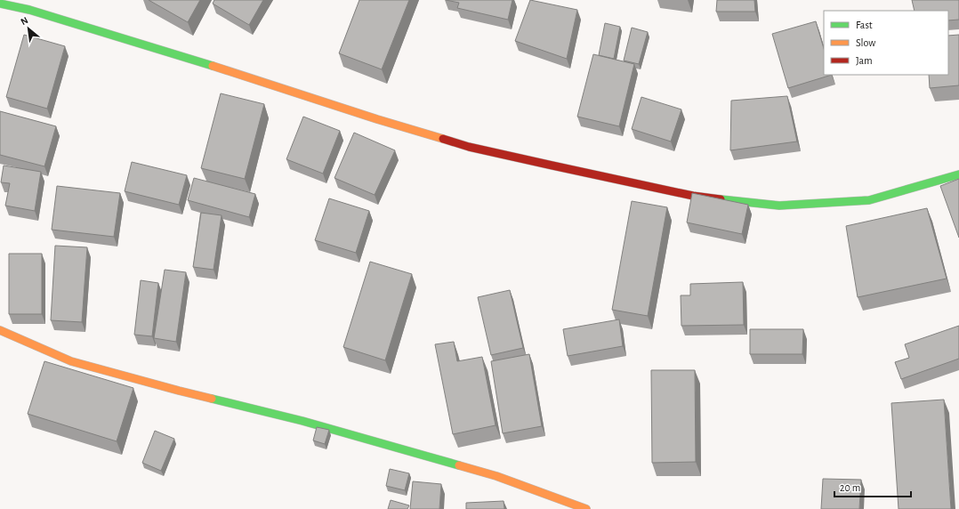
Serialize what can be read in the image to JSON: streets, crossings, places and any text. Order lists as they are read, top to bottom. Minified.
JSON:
{"legend":["Fast","Slow","Jam"],"scale_bar":"20 m","north":"top left"}
